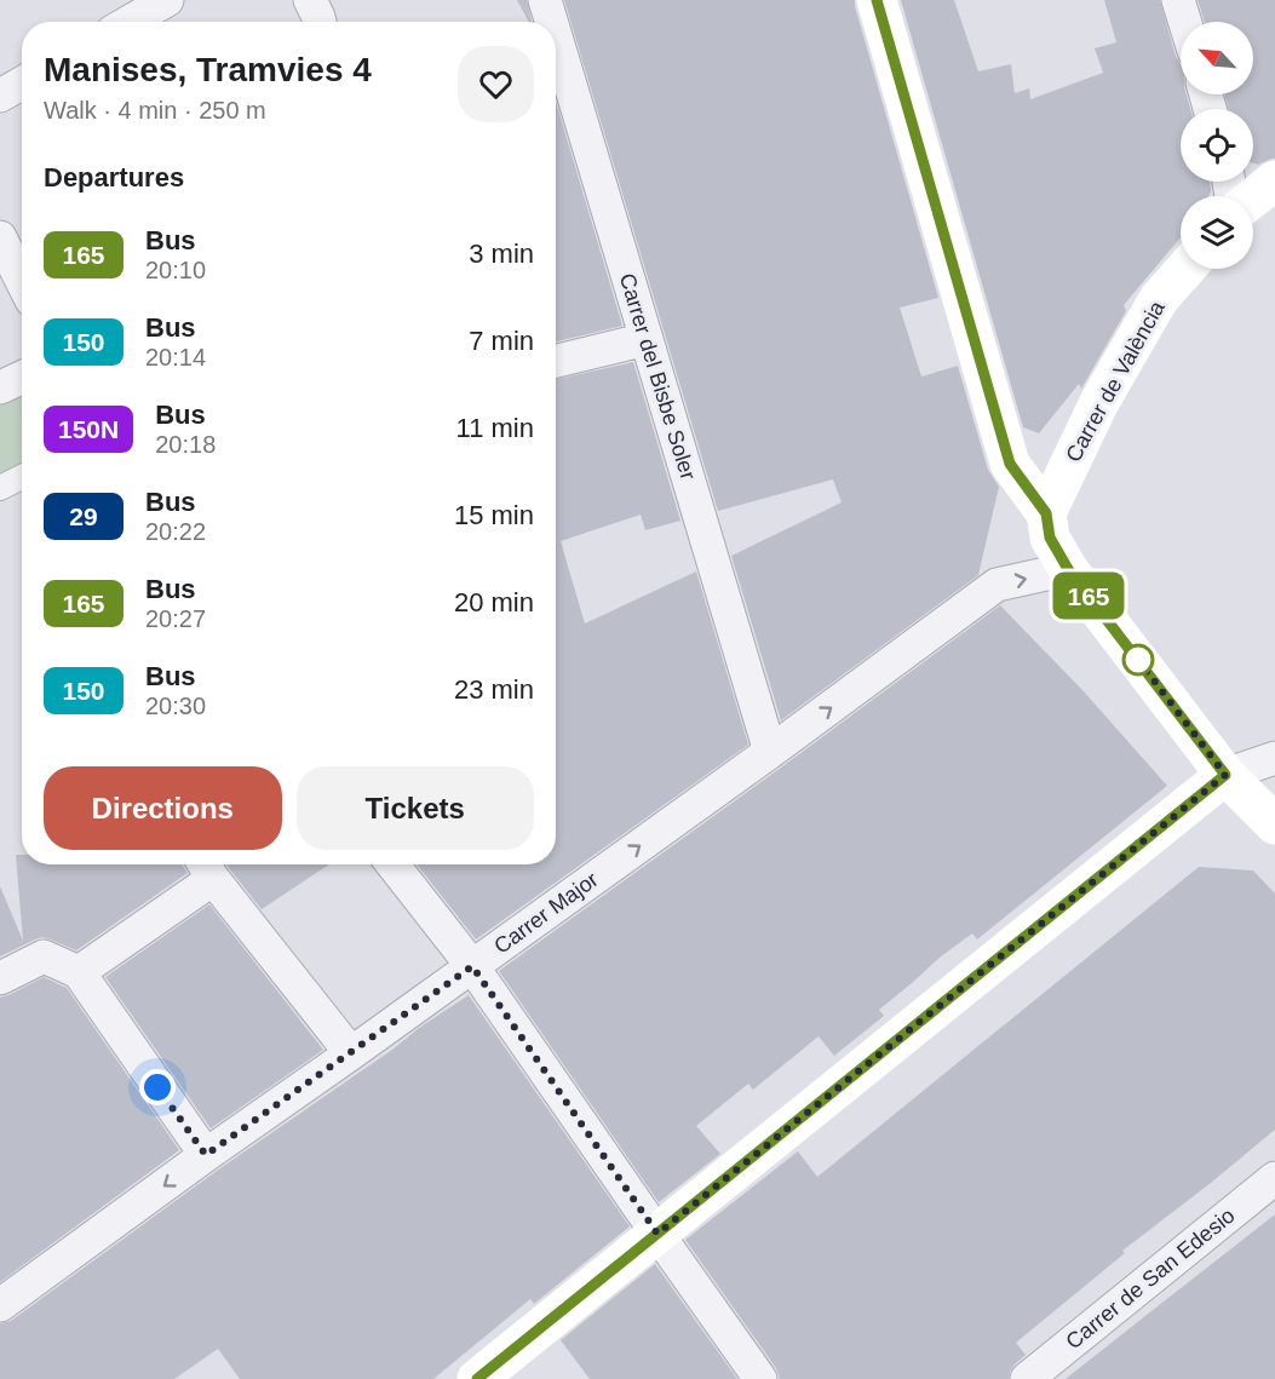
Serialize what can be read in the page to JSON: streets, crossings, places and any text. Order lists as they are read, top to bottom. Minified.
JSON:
{"streets":{"main road":["Carrer de València"],"street":["Carrer del Bisbe Soler","Carrer Major","Carrer de San Edesio"]},"crossings":[["Carrer del Bisbe Soler","Carrer Major"]],"lines":["bus line 165"],"north":"top left","page":{"on_map":"165","heading":[["Manises, Tramvies 4","Walk · 4 min · 250 m"],"Departures"],"list":[{"mark":"165","name":"Bus","note":"20:10","value":"3 min"},{"mark":"150","name":"Bus","note":"20:14","value":"7 min"},{"mark":"150N","name":"Bus","note":"20:18","value":"11 min"},{"mark":"29","name":"Bus","note":"20:22","value":"15 min"},{"mark":"165","name":"Bus","note":"20:27","value":"20 min"},{"mark":"150","name":"Bus","note":"20:30","value":"23 min"}],"buttons":["Directions","Tickets"]}}
